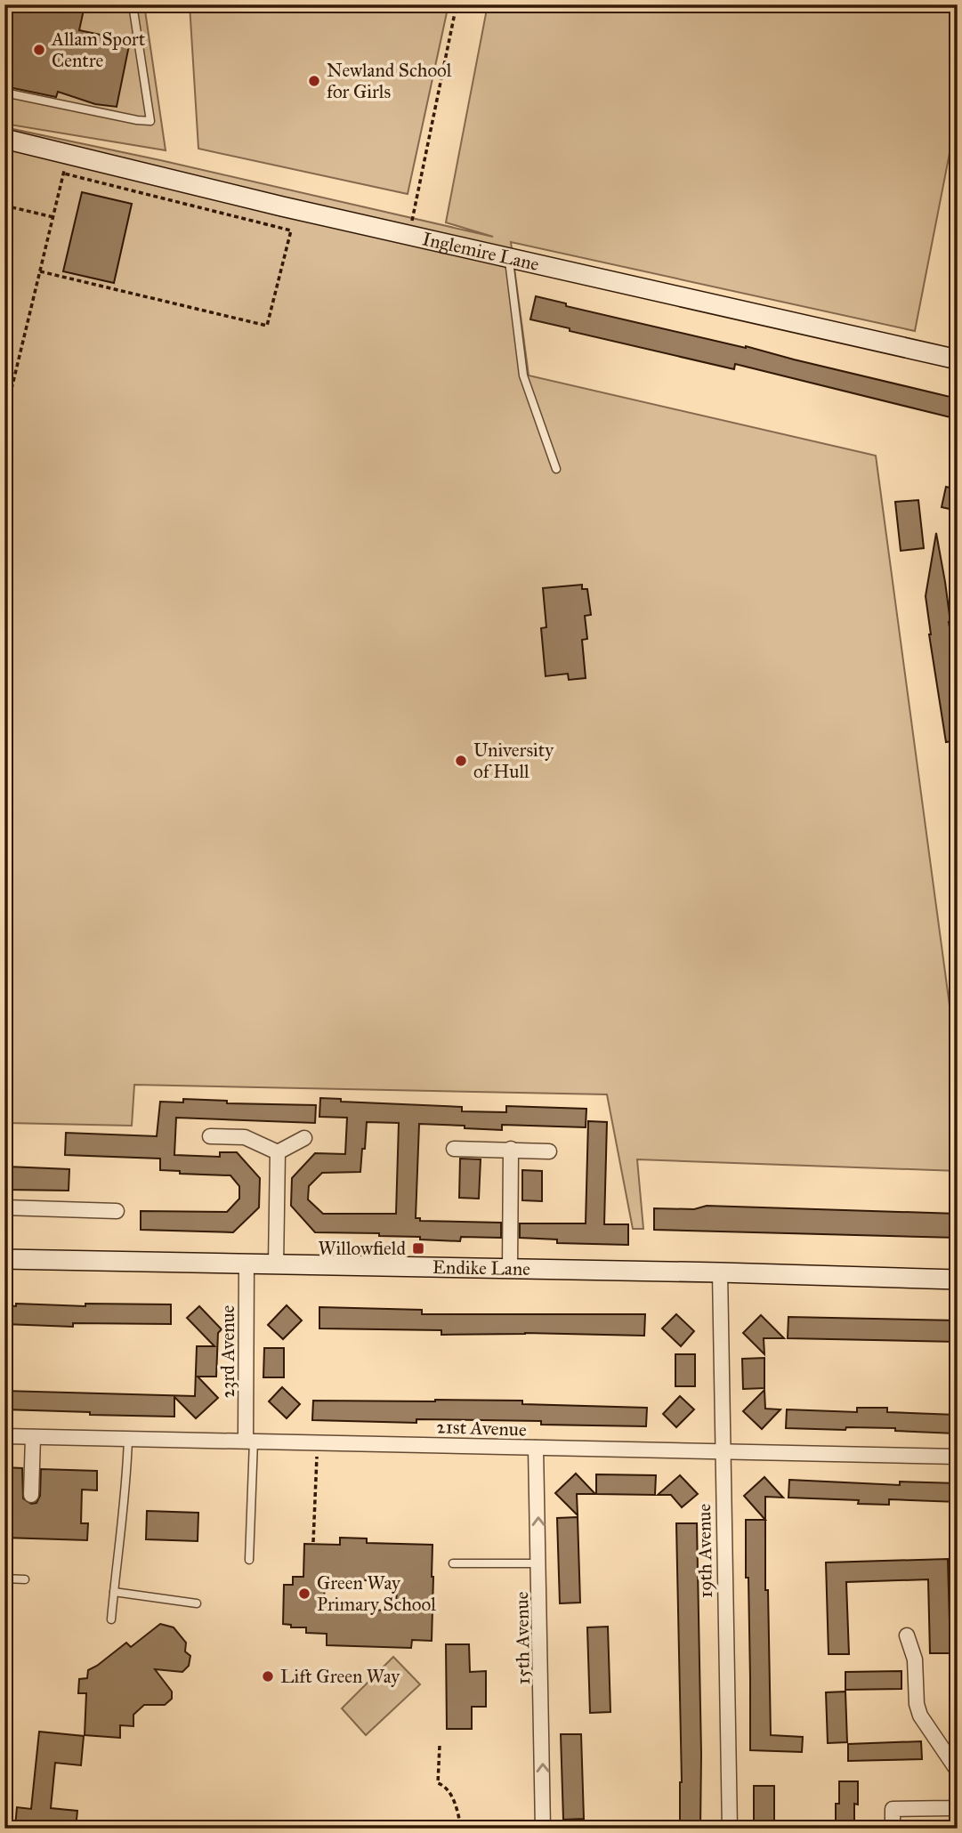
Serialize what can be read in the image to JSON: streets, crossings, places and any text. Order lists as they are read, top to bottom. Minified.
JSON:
{"streets":{"street":["Inglemire Lane","Endike Lane","23rd Avenue","21st Avenue","19th Avenue","15th Avenue"]},"crossings":[["Endike Lane","23rd Avenue"],["Endike Lane","19th Avenue"],["23rd Avenue","21st Avenue"],["21st Avenue","19th Avenue"],["21st Avenue","15th Avenue"]],"one_way":["15th Avenue"],"places":{"other":["Allam Sport Centre","Newland School for Girls","University of Hull","Green Way Primary School","Lift Green Way"],"transit":["Willowfield"]}}
